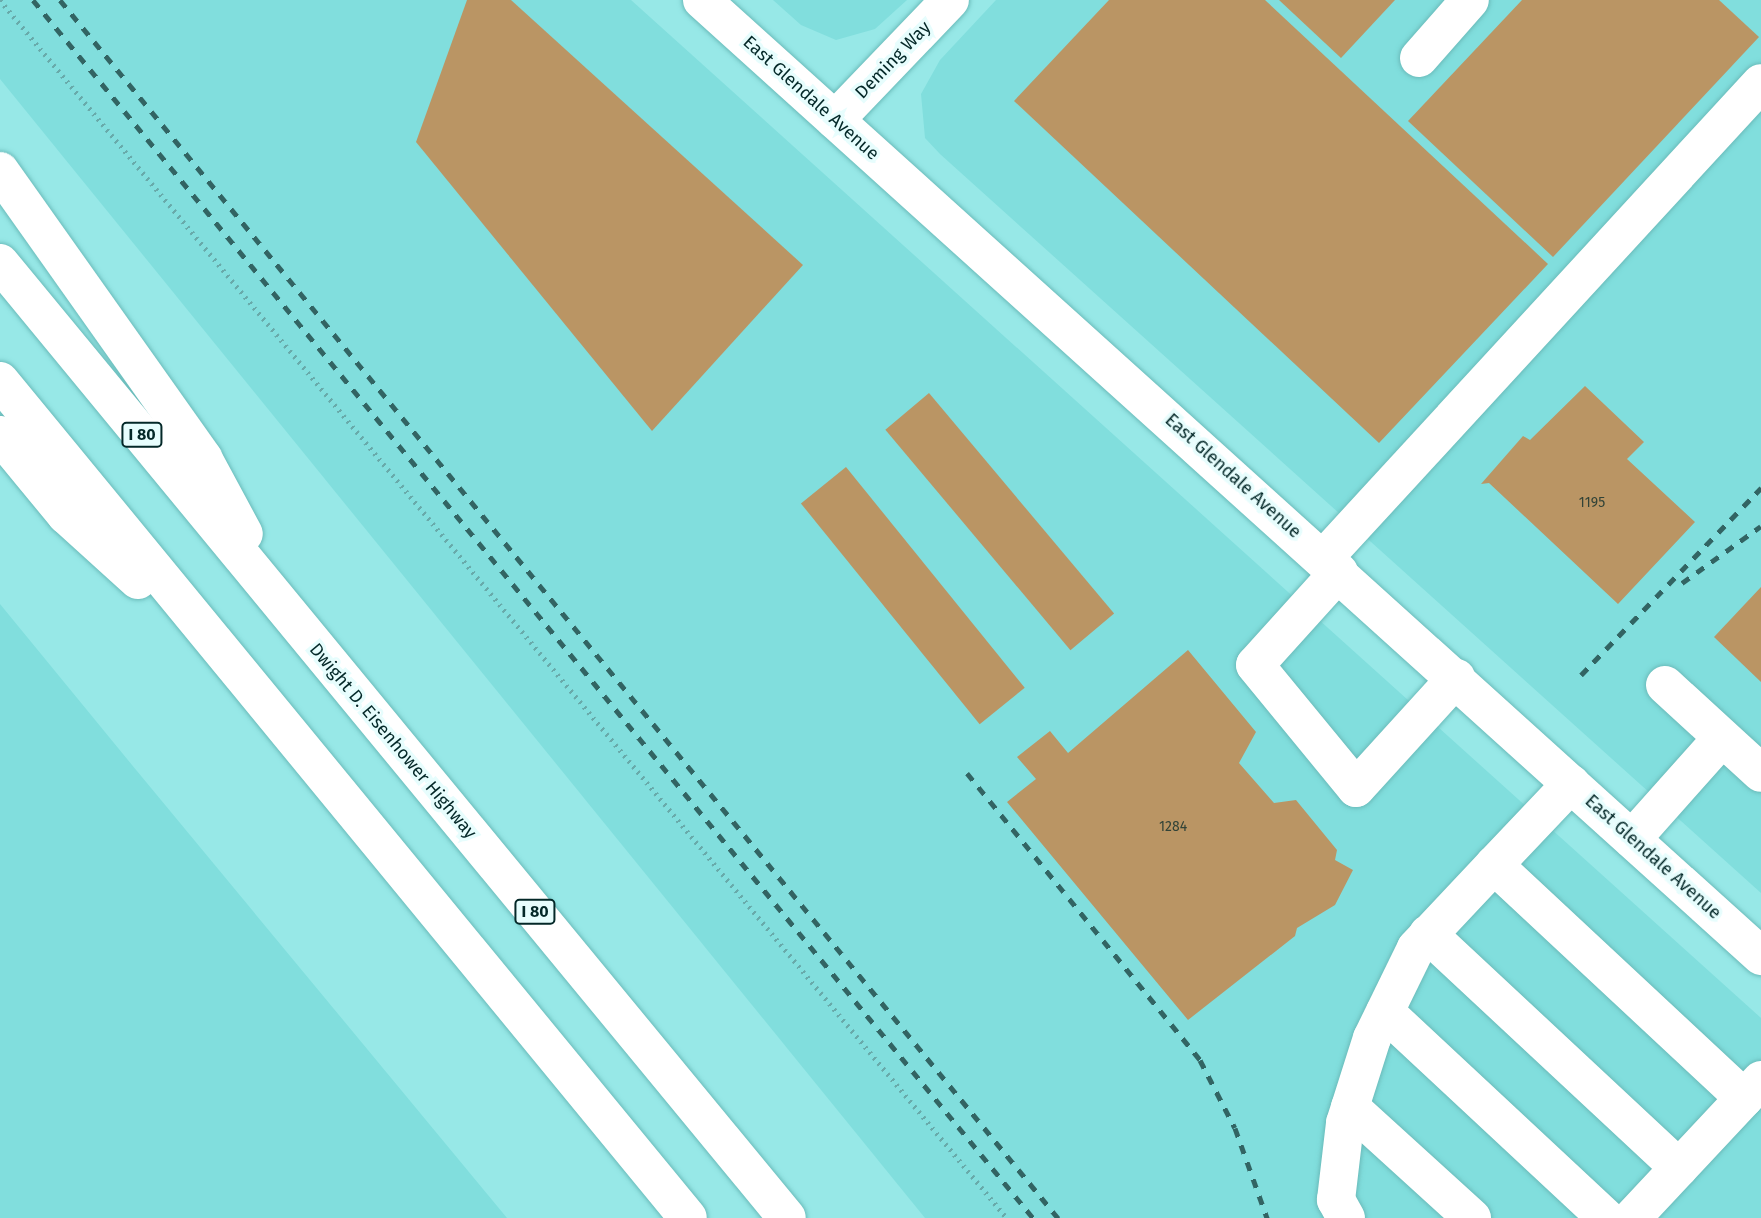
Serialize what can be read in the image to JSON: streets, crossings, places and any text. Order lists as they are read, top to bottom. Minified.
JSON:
{"streets":{"main road":["Deming Way","East Glendale Avenue","I 80","Dwight D. Eisenhower Highway"]},"crossings":[["Deming Way","East Glendale Avenue"]],"house_numbers":["1195","1284"]}
